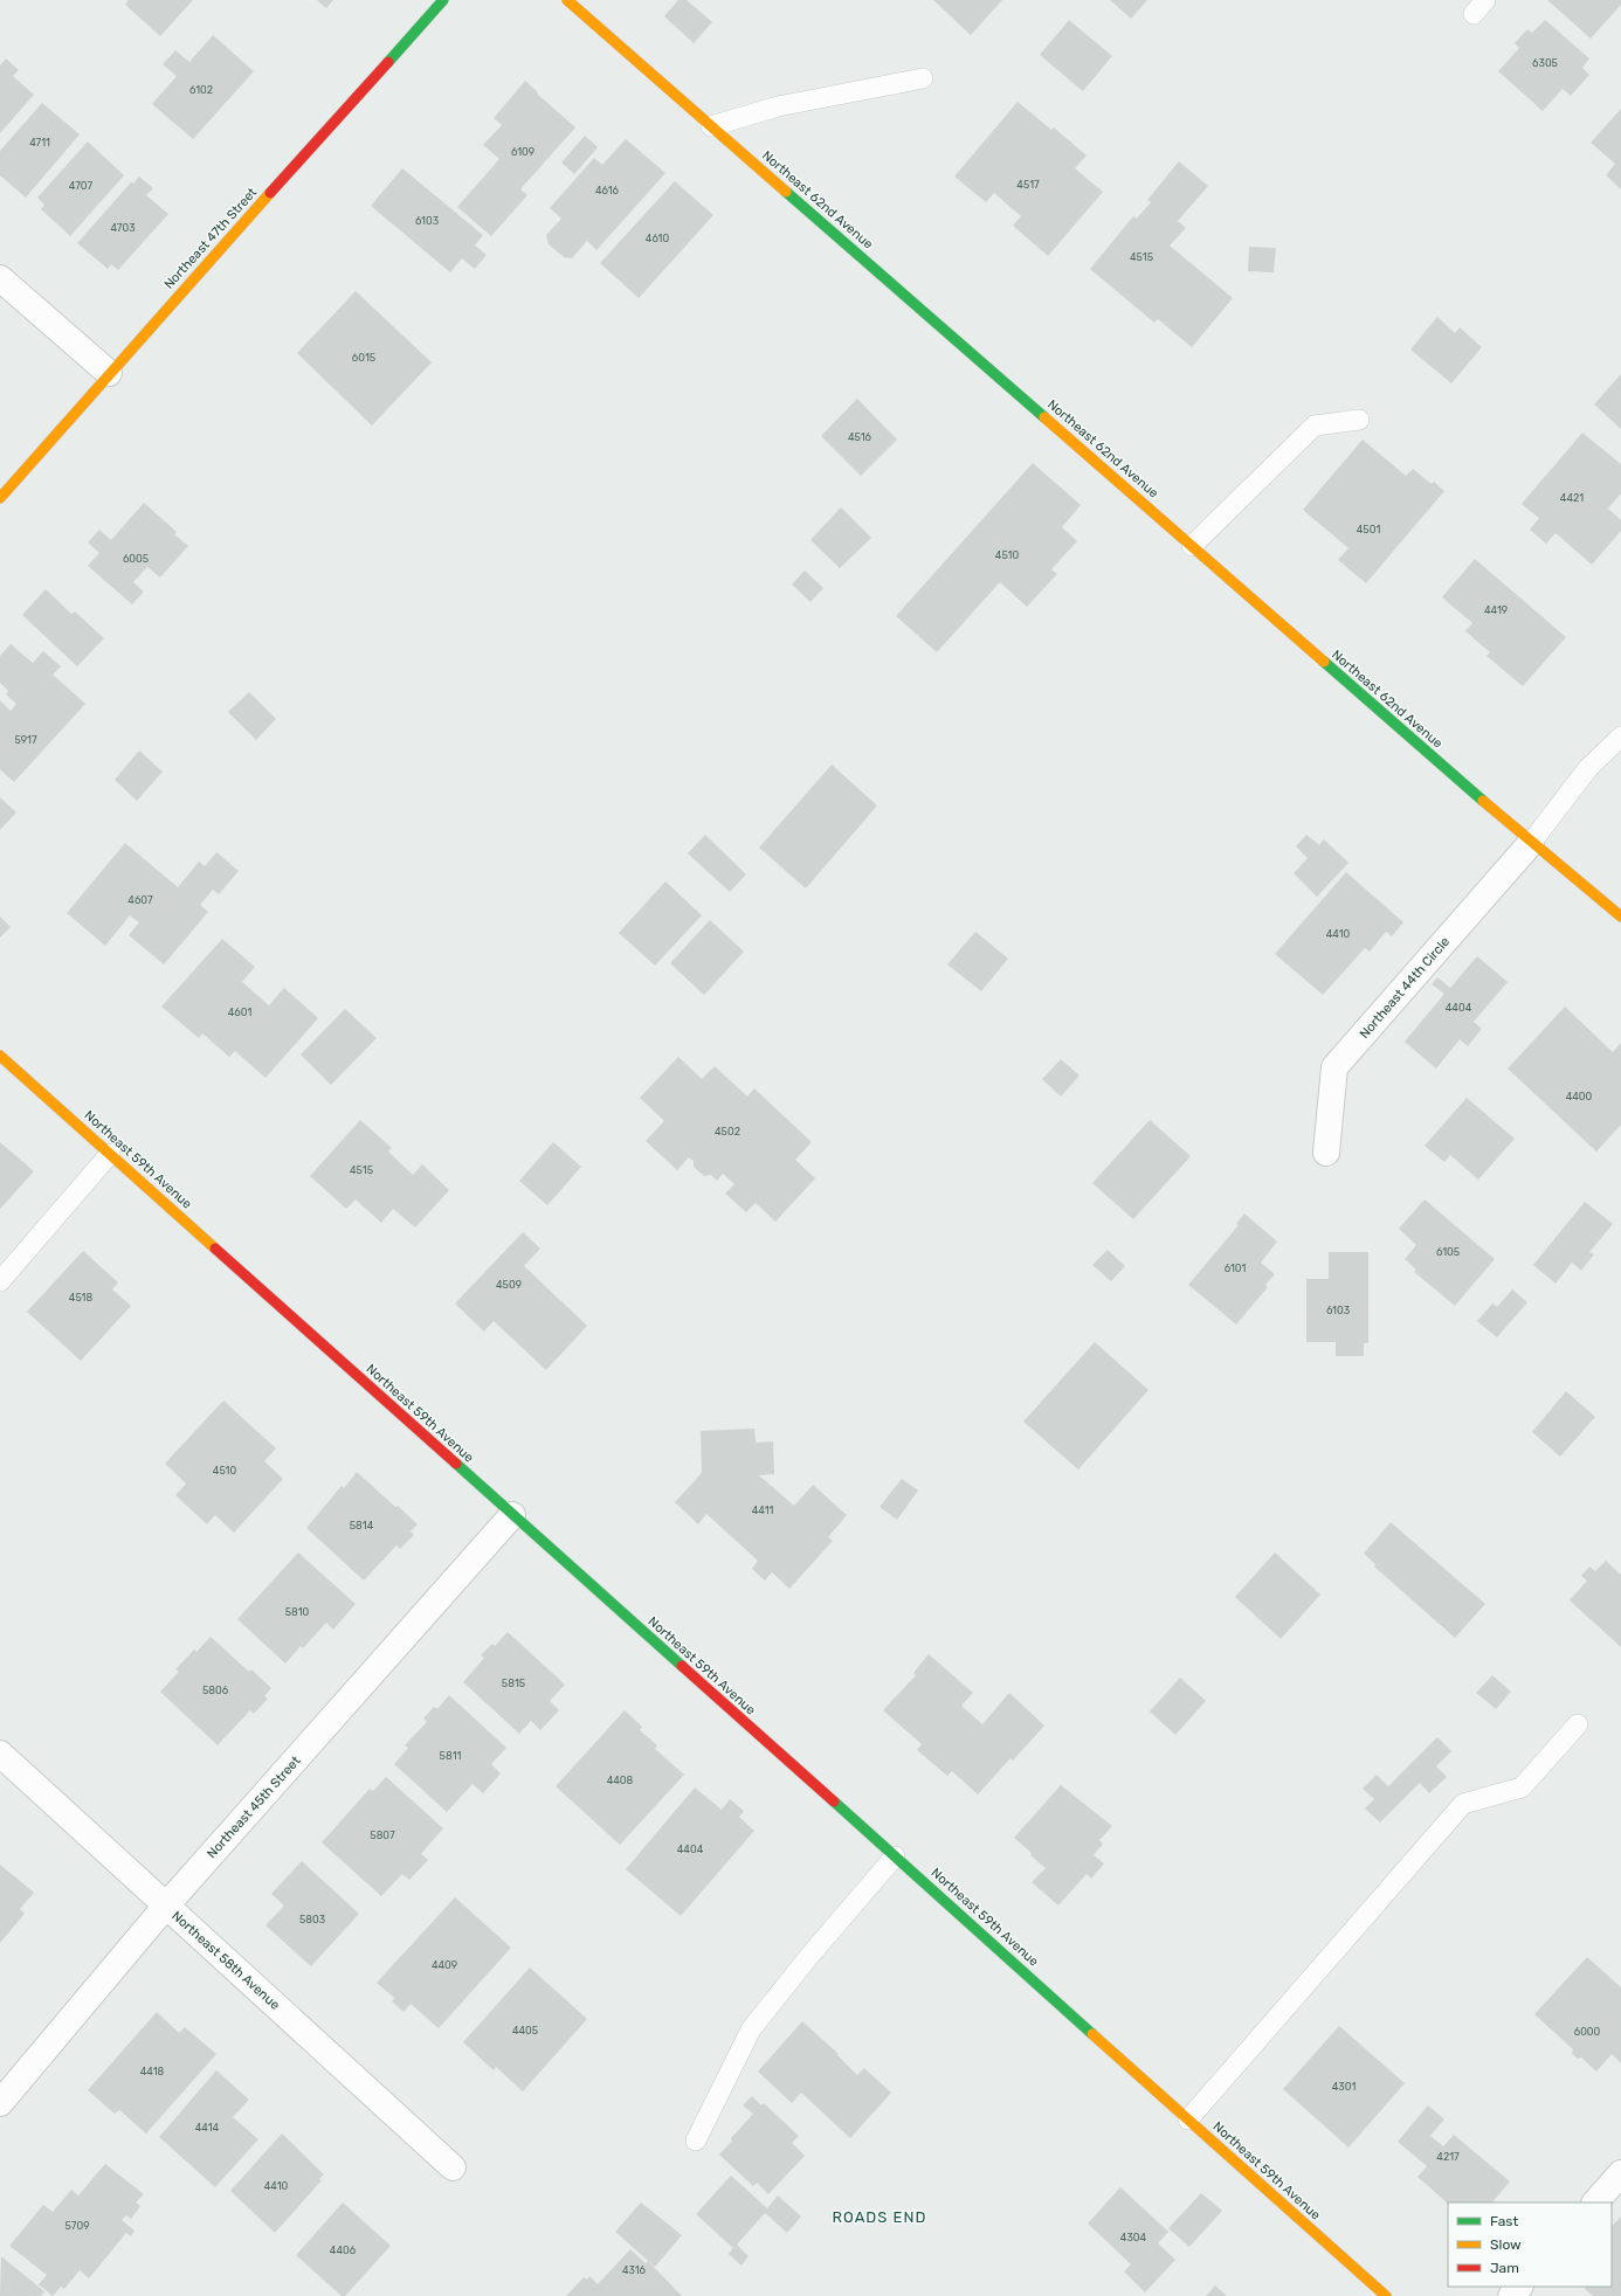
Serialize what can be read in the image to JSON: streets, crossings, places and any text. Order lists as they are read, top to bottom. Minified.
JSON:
{"streets":{"street":["Northeast 62nd Avenue","Northeast 47th Street","Northeast 44th Circle","Northeast 59th Avenue","Northeast 45th Street","Northeast 58th Avenue"]},"crossings":[["Northeast 62nd Avenue","Northeast 44th Circle"],["Northeast 59th Avenue","Northeast 45th Street"],["Northeast 45th Street","Northeast 58th Avenue"]],"districts":["ROADS END"],"house_numbers":["6305","6102","4711","6109","4517","4707","4616","6103","4703","4610","4515","6015","4516","4421","4501","4510","6005","4419","5917","4607","4410","4404","4601","4400","4502","4515","6105","6101","4509","4518","6103","4510","4411","5814","5810","5815","5806","5811","4408","5807","4404","5803","4409","4405","6000","4418","4301","4414","4217","4410","5709","4304","4406","4316"],"legend":["Fast","Slow","Jam"]}
